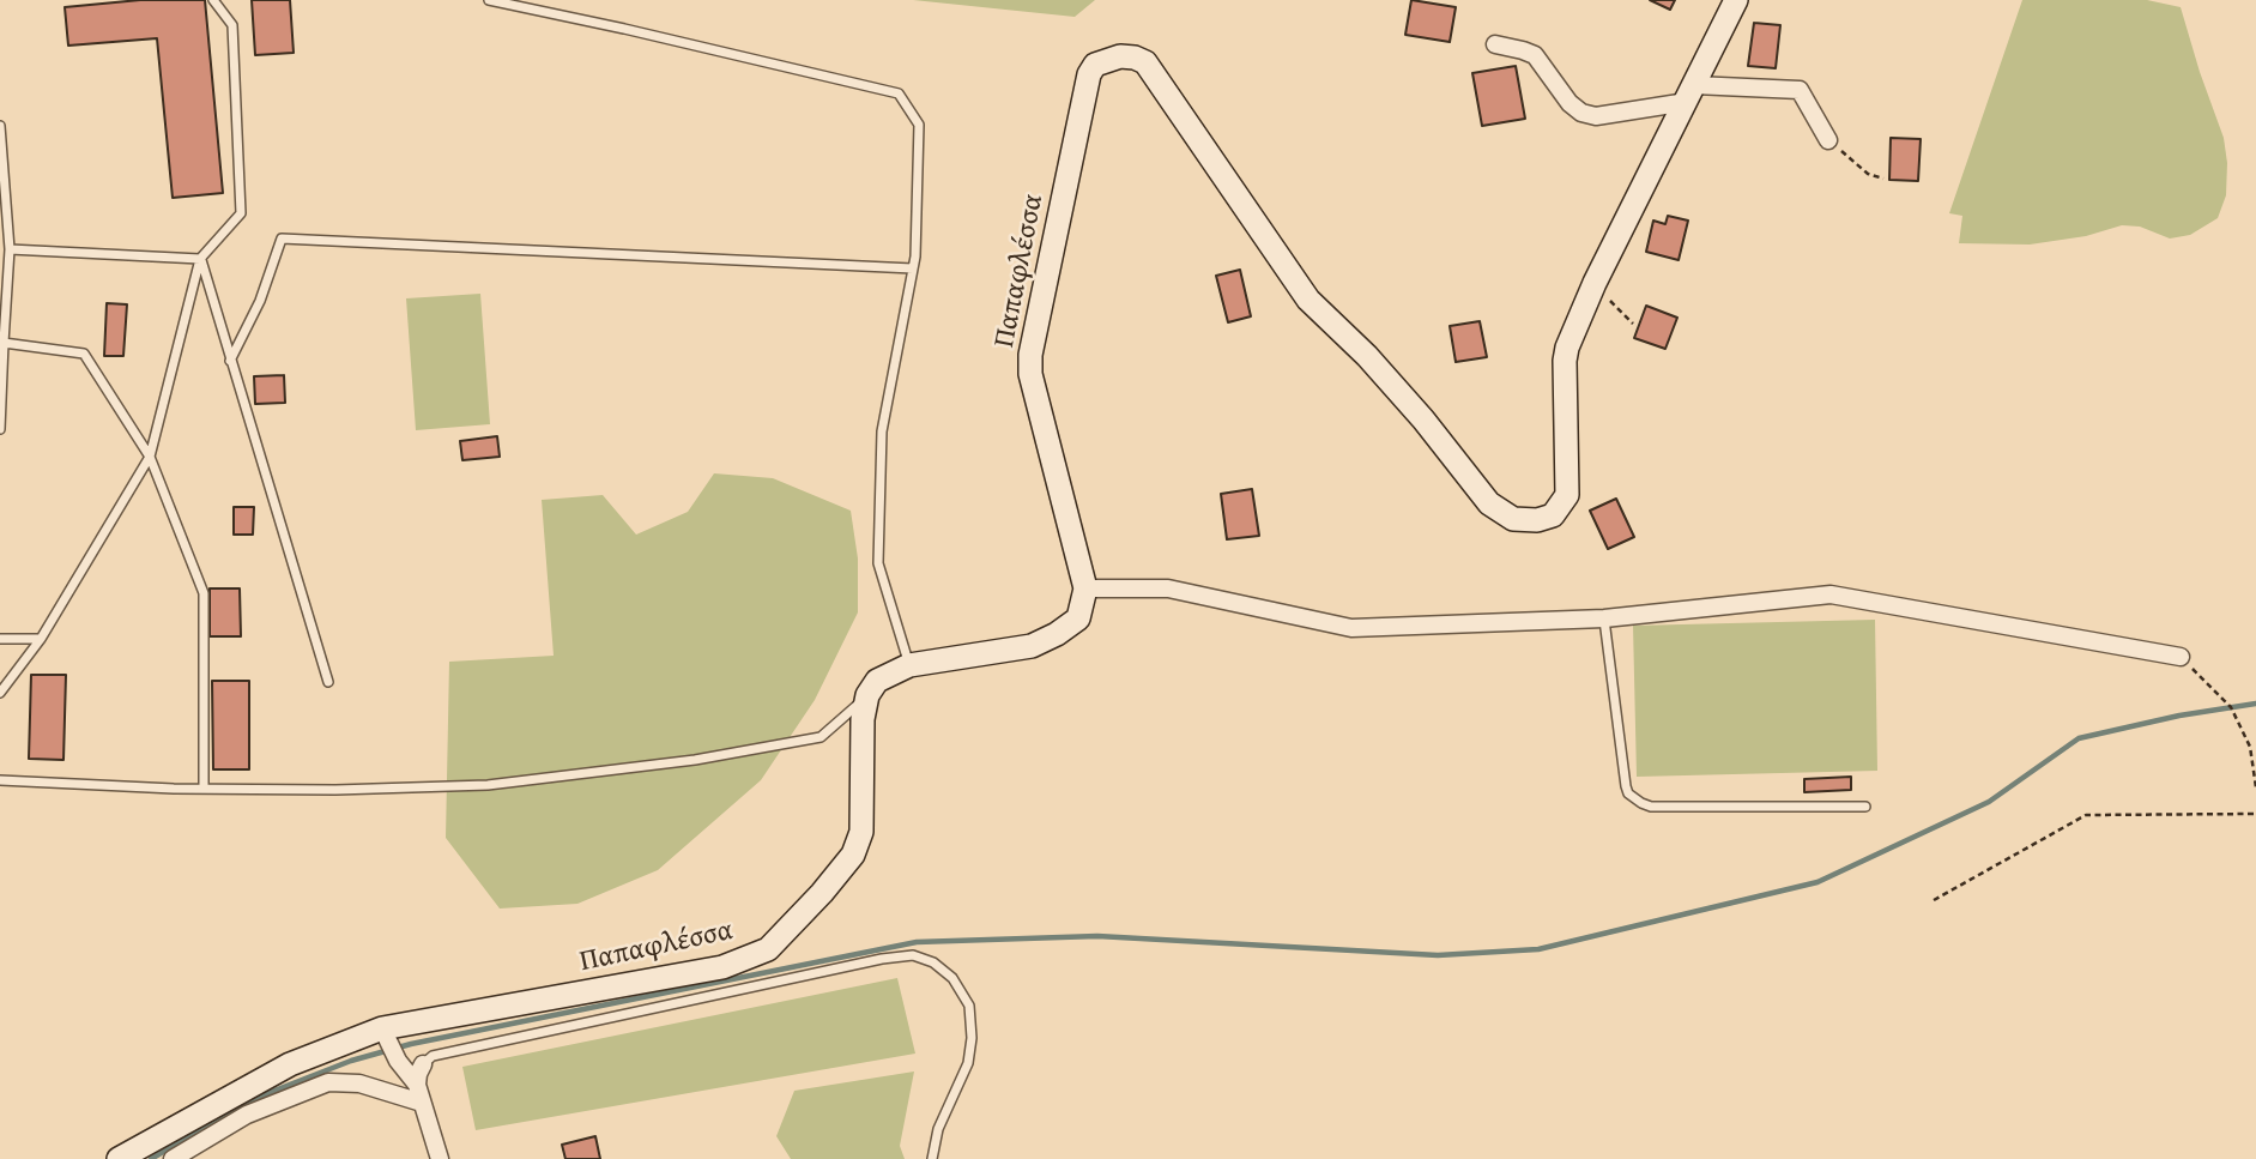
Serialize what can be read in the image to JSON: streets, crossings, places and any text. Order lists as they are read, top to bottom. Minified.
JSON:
{"streets":{"street":["Παπαφλέσσα"]}}
